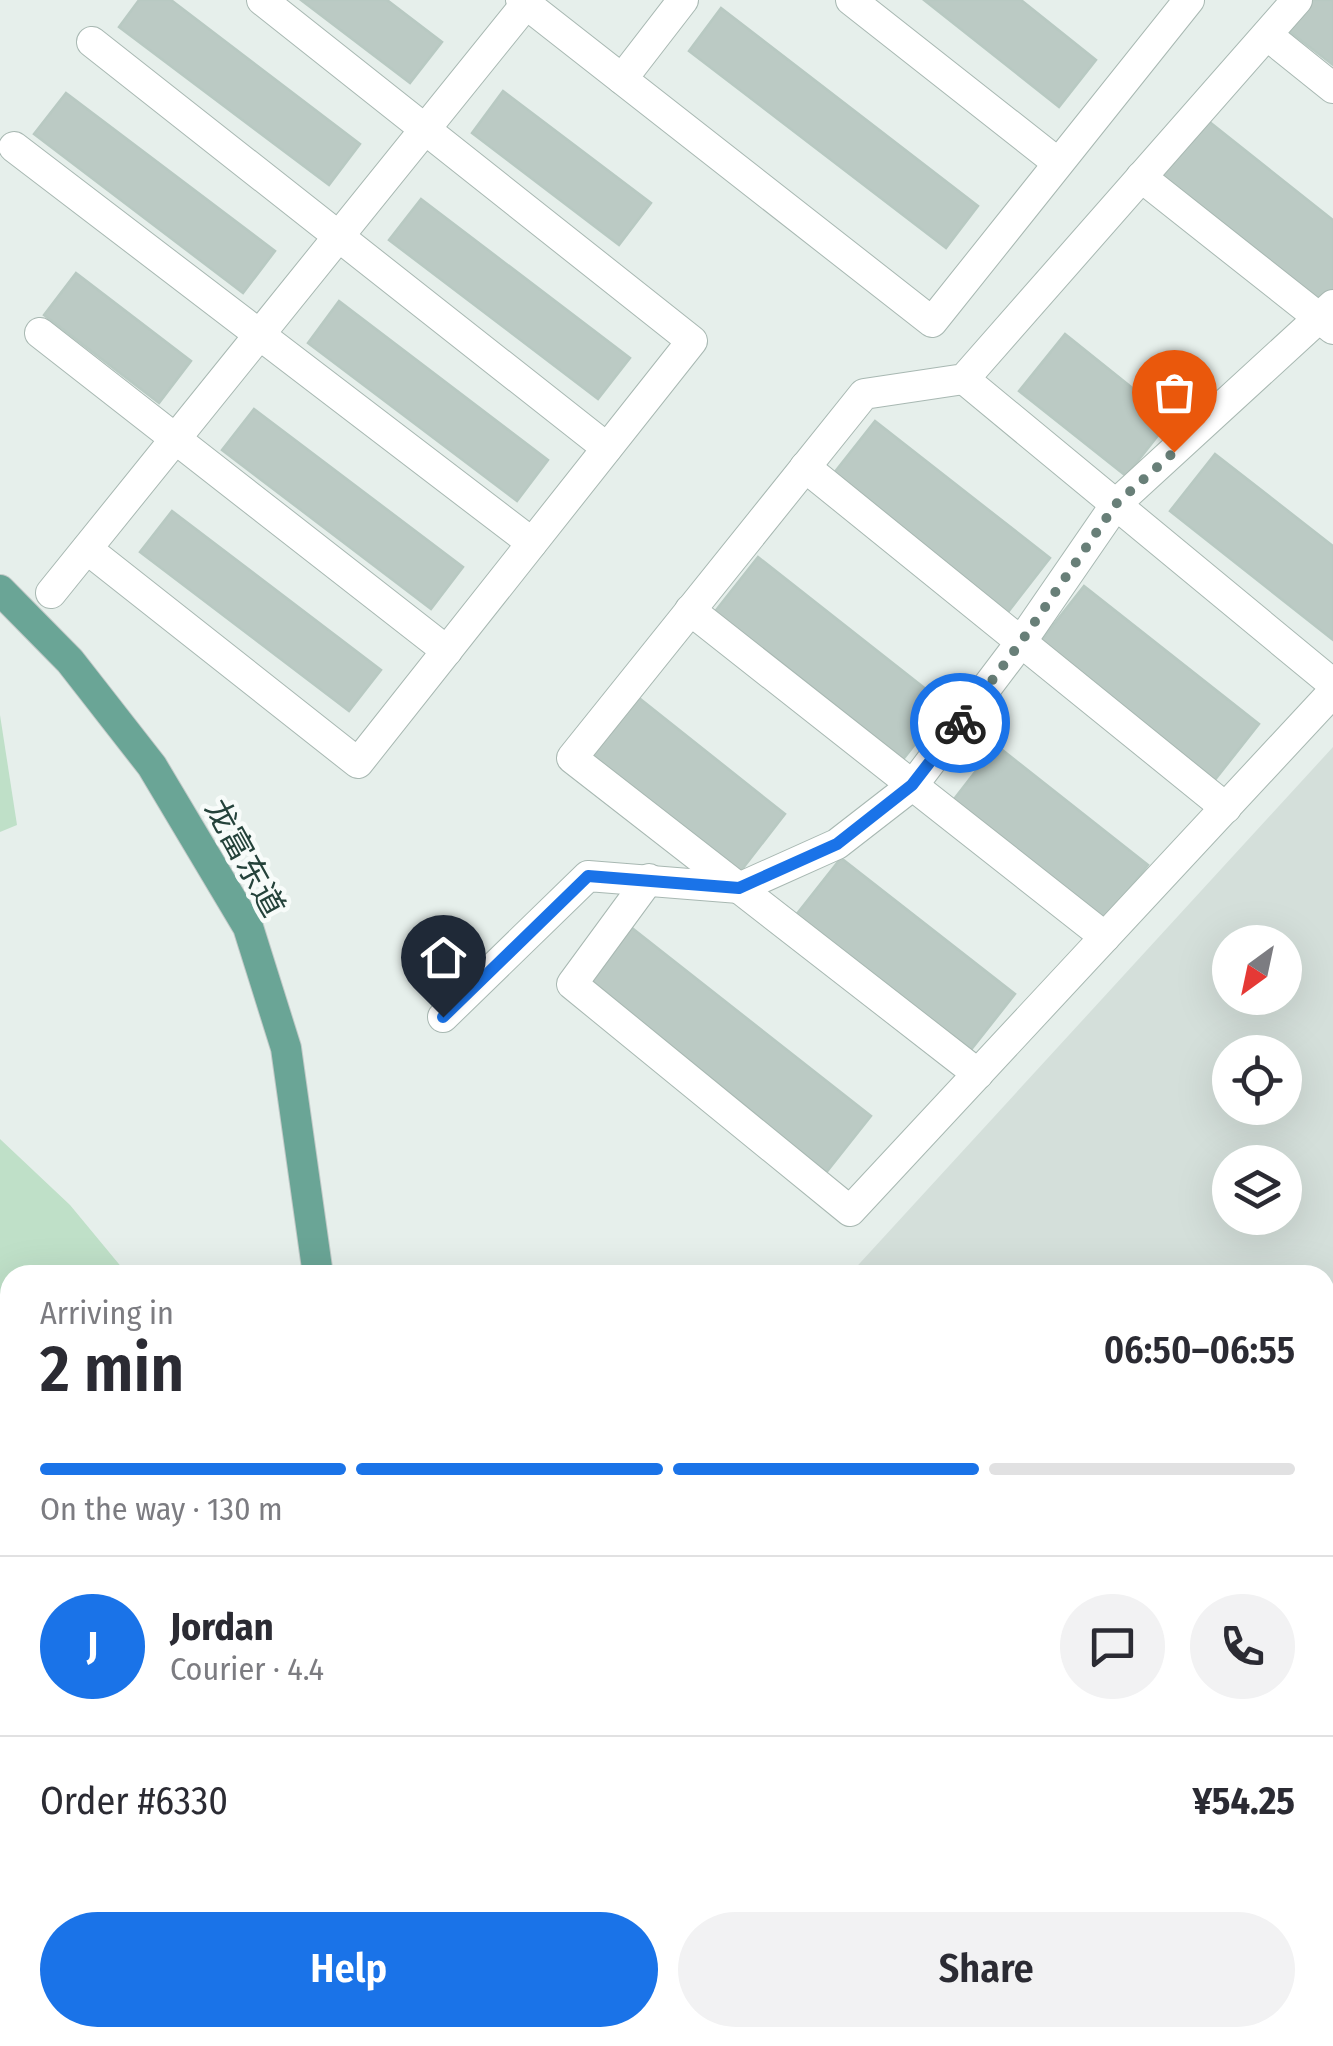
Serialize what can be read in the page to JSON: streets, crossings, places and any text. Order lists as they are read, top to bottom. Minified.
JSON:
{"streets":{"main road":["龙富东道"]},"north":"bottom left","page":{"heading":["2 min","Arriving in","06:50–06:55"],"panel":["Jordan","Courier · 4.4","Order #6330","¥54.25"],"bar":"On the way · 130 m","round":"J","buttons":["Help","Share"]}}
